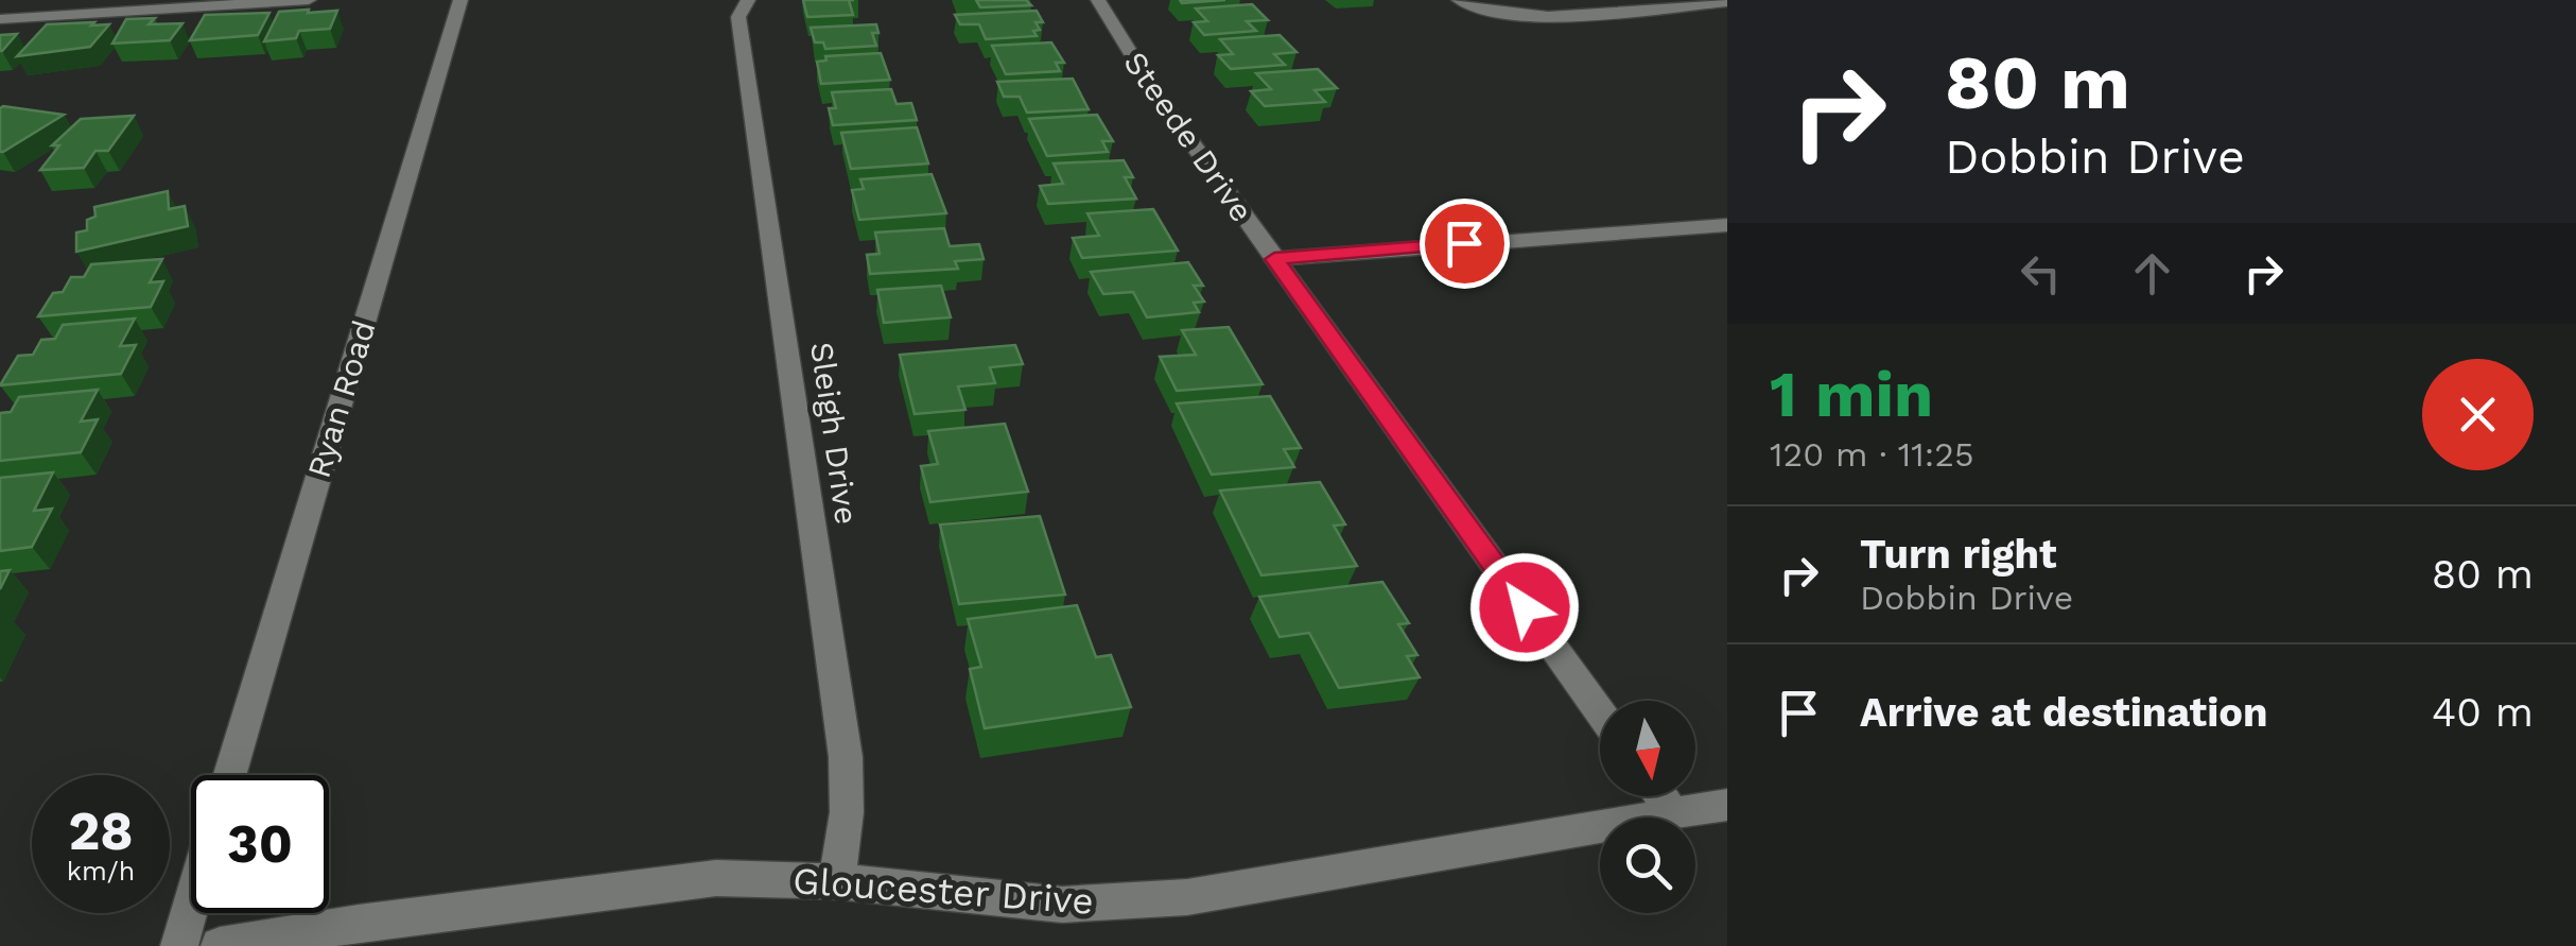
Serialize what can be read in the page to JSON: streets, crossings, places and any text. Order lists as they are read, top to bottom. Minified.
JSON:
{"streets":{"street":["Steede Drive","Ryan Road","Sleigh Drive","Gloucester Drive"]},"crossings":[["Sleigh Drive","Gloucester Drive"]],"north":"bottom","page":{"turn":["80 m","Dobbin Drive"],"heading":["1 min","120 m · 11:25"],"list":[{"name":"Turn right","note":"Dobbin Drive","value":"80 m"},{"name":"Arrive at destination","value":"40 m"}],"speed":"28 km/h","limit":"30"}}
